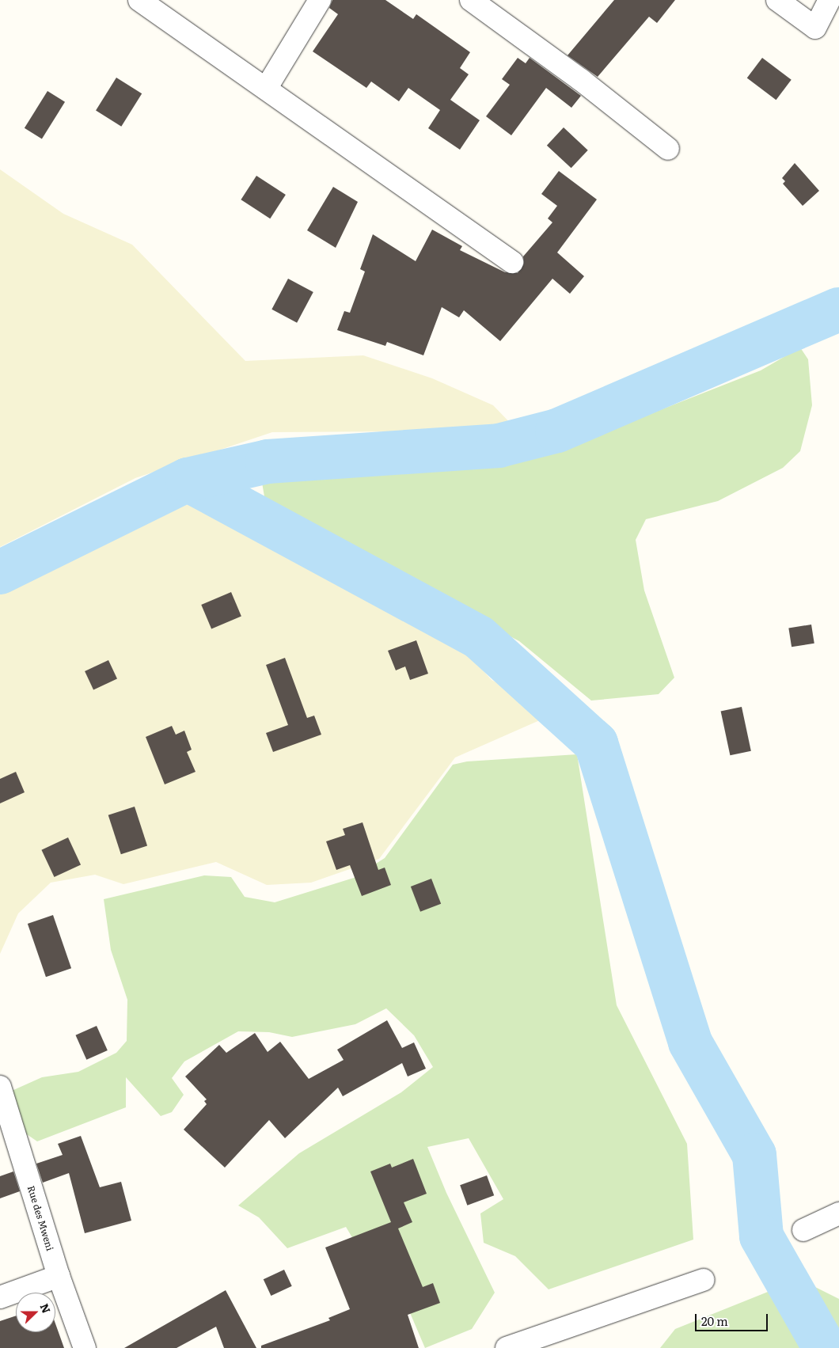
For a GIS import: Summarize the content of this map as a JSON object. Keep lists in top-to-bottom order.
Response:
{
  "streets": {
    "street": ["Rue des Mweni"]
  },
  "scale_bar": "20 m",
  "north": "right"
}
